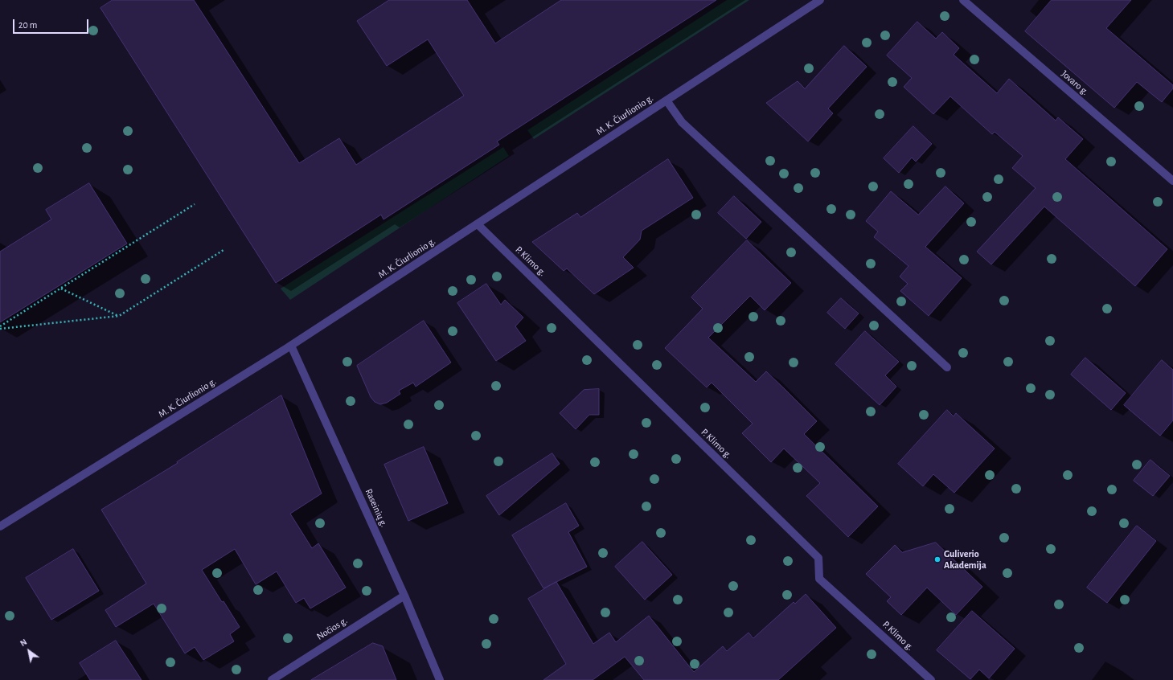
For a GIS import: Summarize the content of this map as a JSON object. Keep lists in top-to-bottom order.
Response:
{
  "streets": {
    "street": [
      "Jovaro g.",
      "M. K. Čiurlionio g.",
      "P. Klimo g.",
      "Raseinių g.",
      "Nočios g."
    ]
  },
  "crossings": [
    ["M. K. Čiurlionio g.", "P. Klimo g."],
    ["M. K. Čiurlionio g.", "Raseinių g."],
    ["Raseinių g.", "Nočios g."]
  ],
  "places": ["Guliverio Akademija"],
  "scale_bar": "20 m",
  "north": "top left"
}
